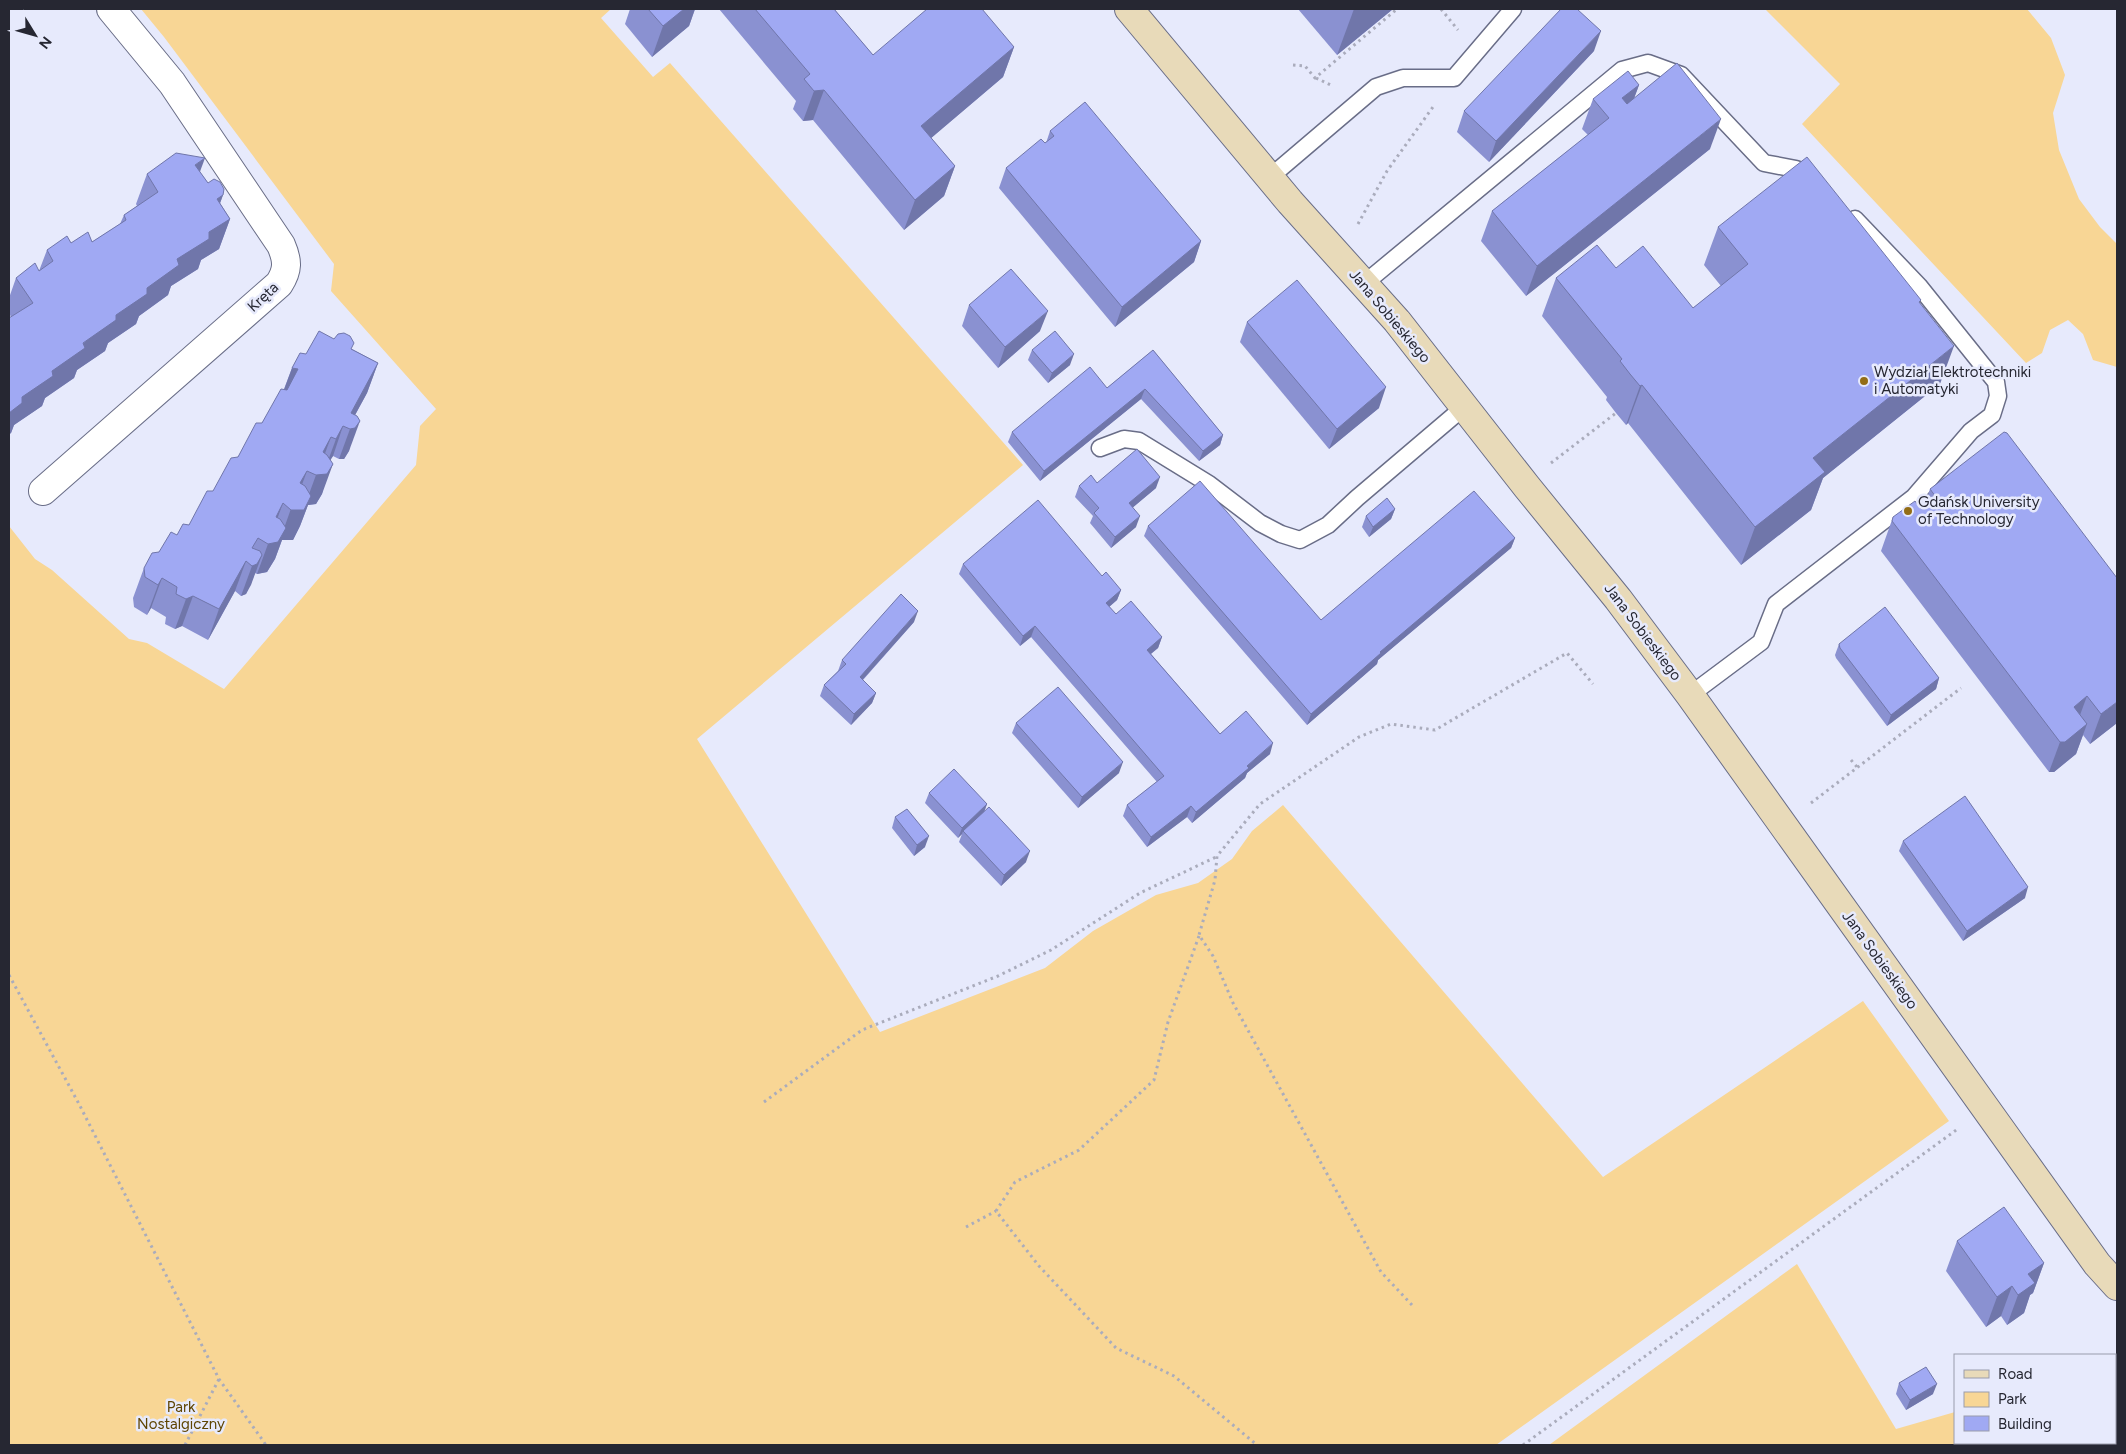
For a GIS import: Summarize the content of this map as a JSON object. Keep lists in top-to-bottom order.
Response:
{
  "streets": {
    "main road": ["Jana Sobieskiego"],
    "street": ["Kręta"]
  },
  "parks": ["Park Nostalgiczny"],
  "places": ["Wydział Elektrotechniki i Automatyki", "Gdańsk University of Technology"],
  "legend": ["Road", "Park", "Building"],
  "north": "bottom right"
}
